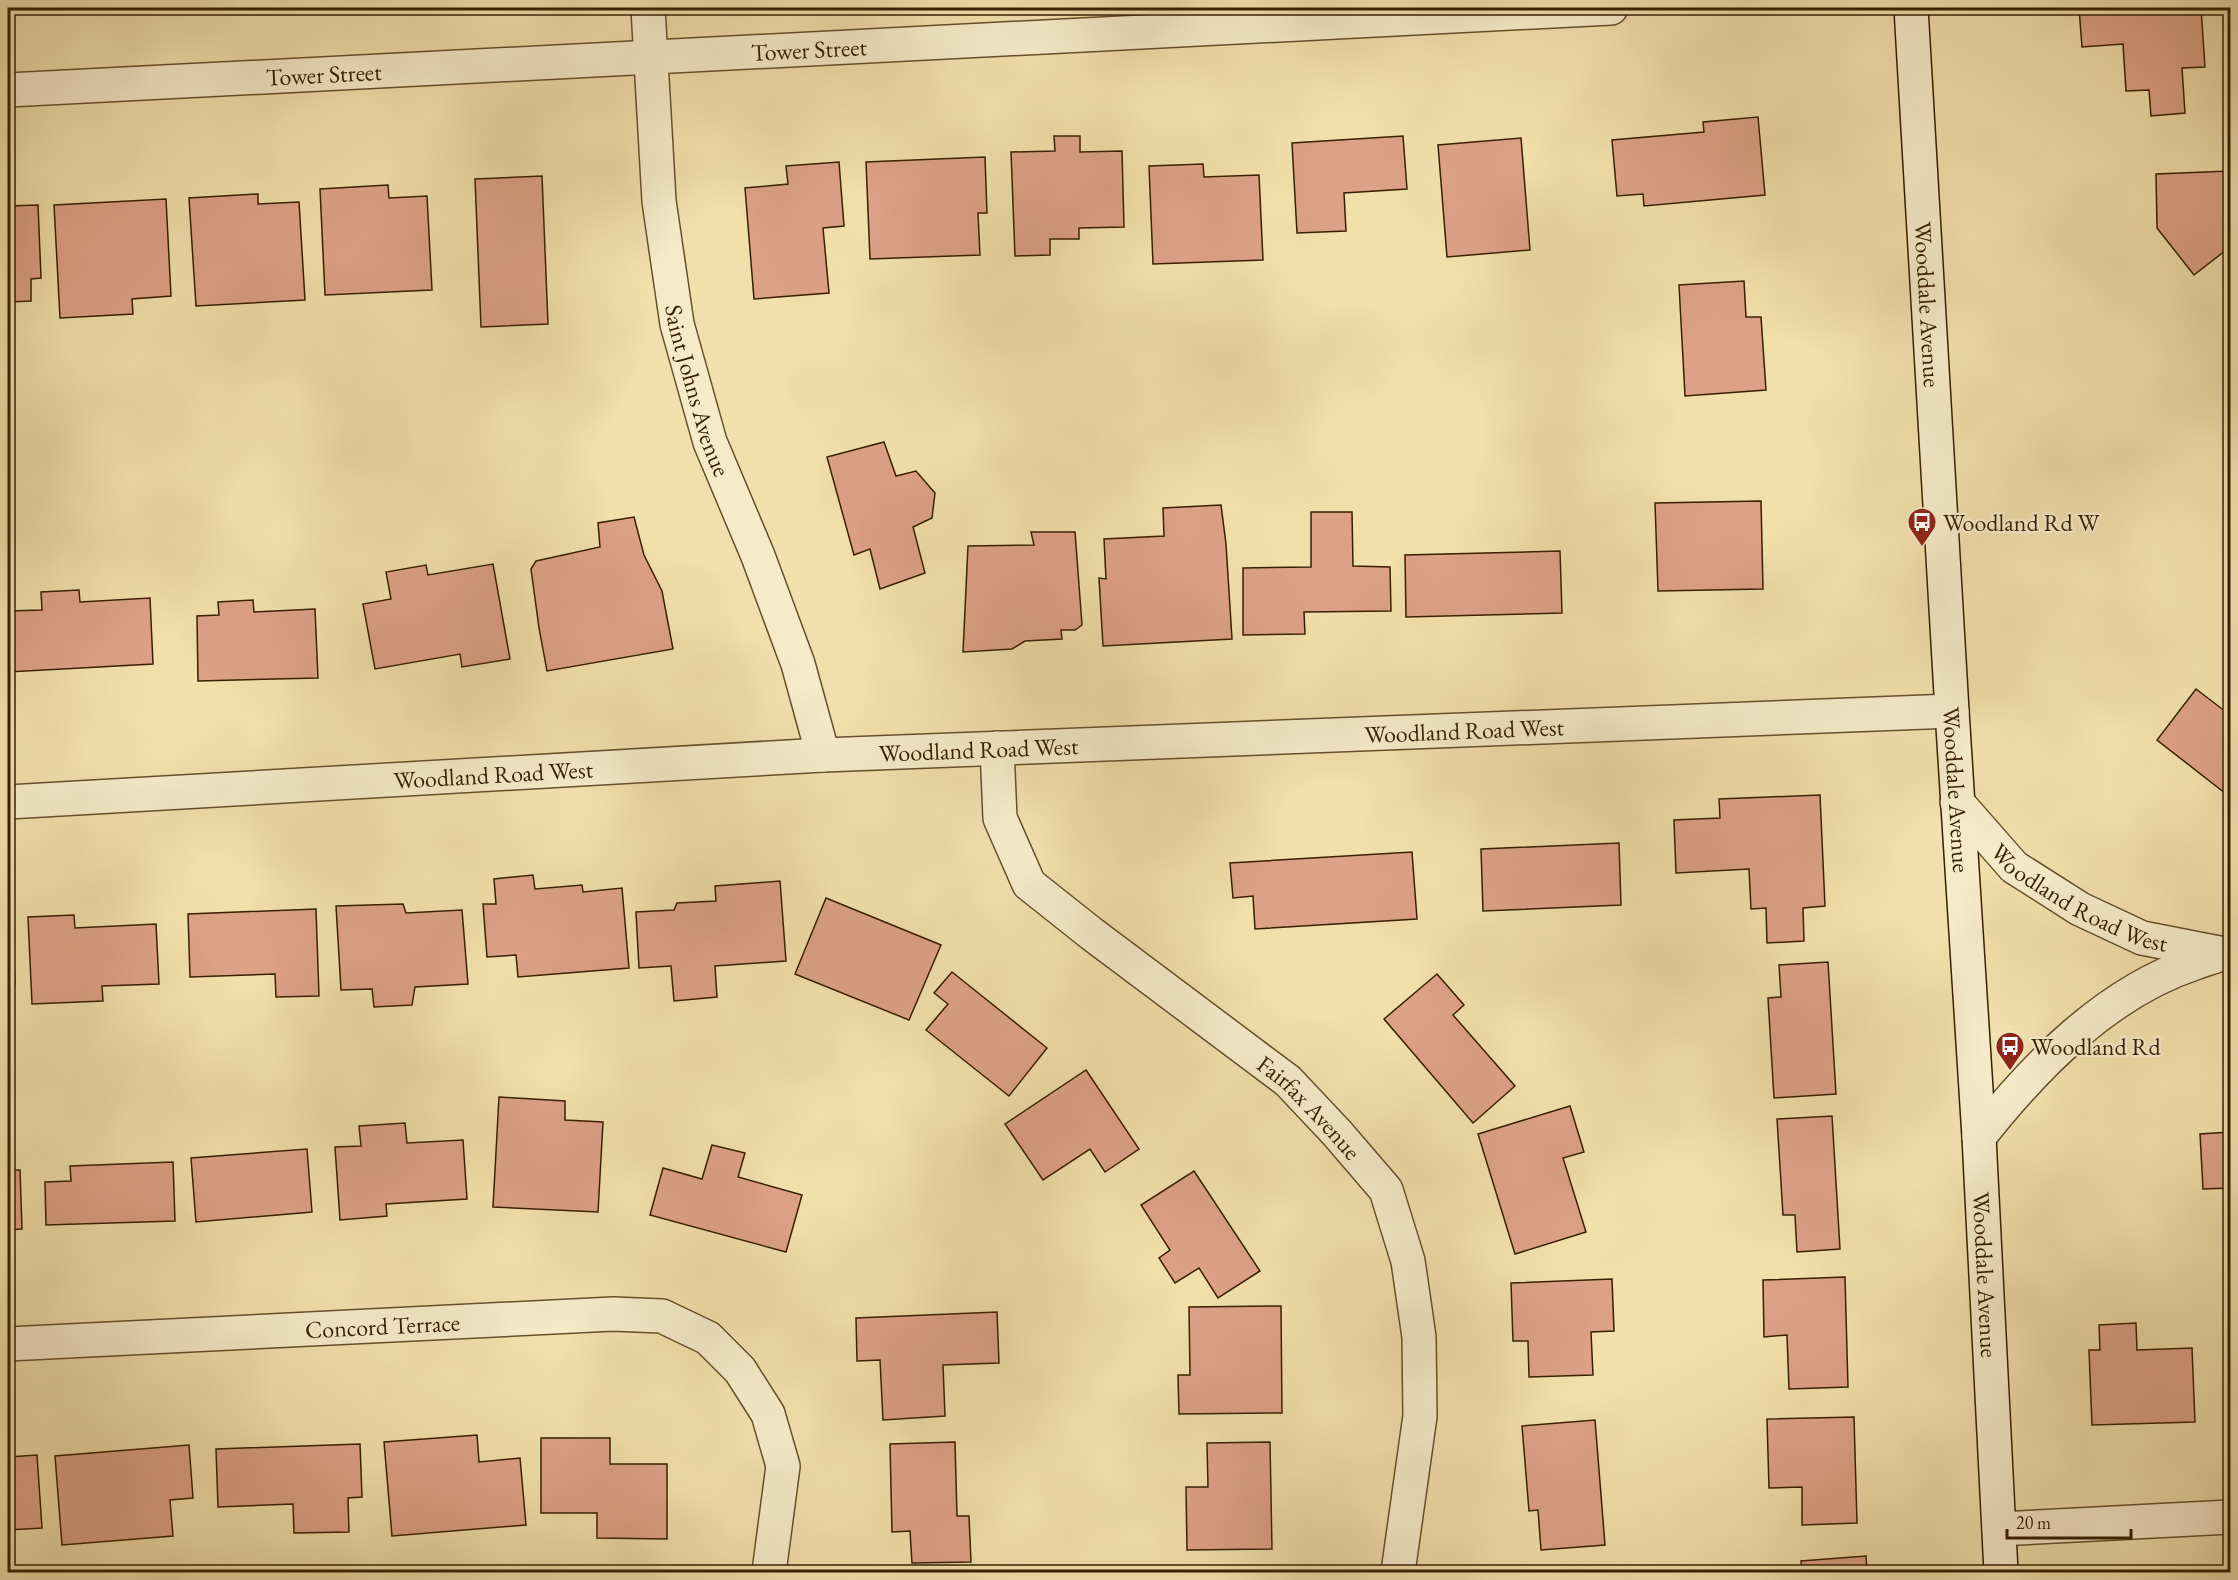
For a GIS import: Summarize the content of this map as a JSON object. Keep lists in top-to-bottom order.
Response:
{
  "streets": {
    "street": [
      "Tower Street",
      "Wooddale Avenue",
      "Saint Johns Avenue",
      "Woodland Road West",
      "Fairfax Avenue",
      "Concord Terrace"
    ]
  },
  "crossings": [
    ["Tower Street", "Saint Johns Avenue"],
    ["Wooddale Avenue", "Woodland Road West"],
    ["Saint Johns Avenue", "Woodland Road West"],
    ["Woodland Road West", "Fairfax Avenue"]
  ],
  "places": {
    "bus stop": ["Woodland Rd W", "Woodland Rd"]
  },
  "scale_bar": "20 m"
}
